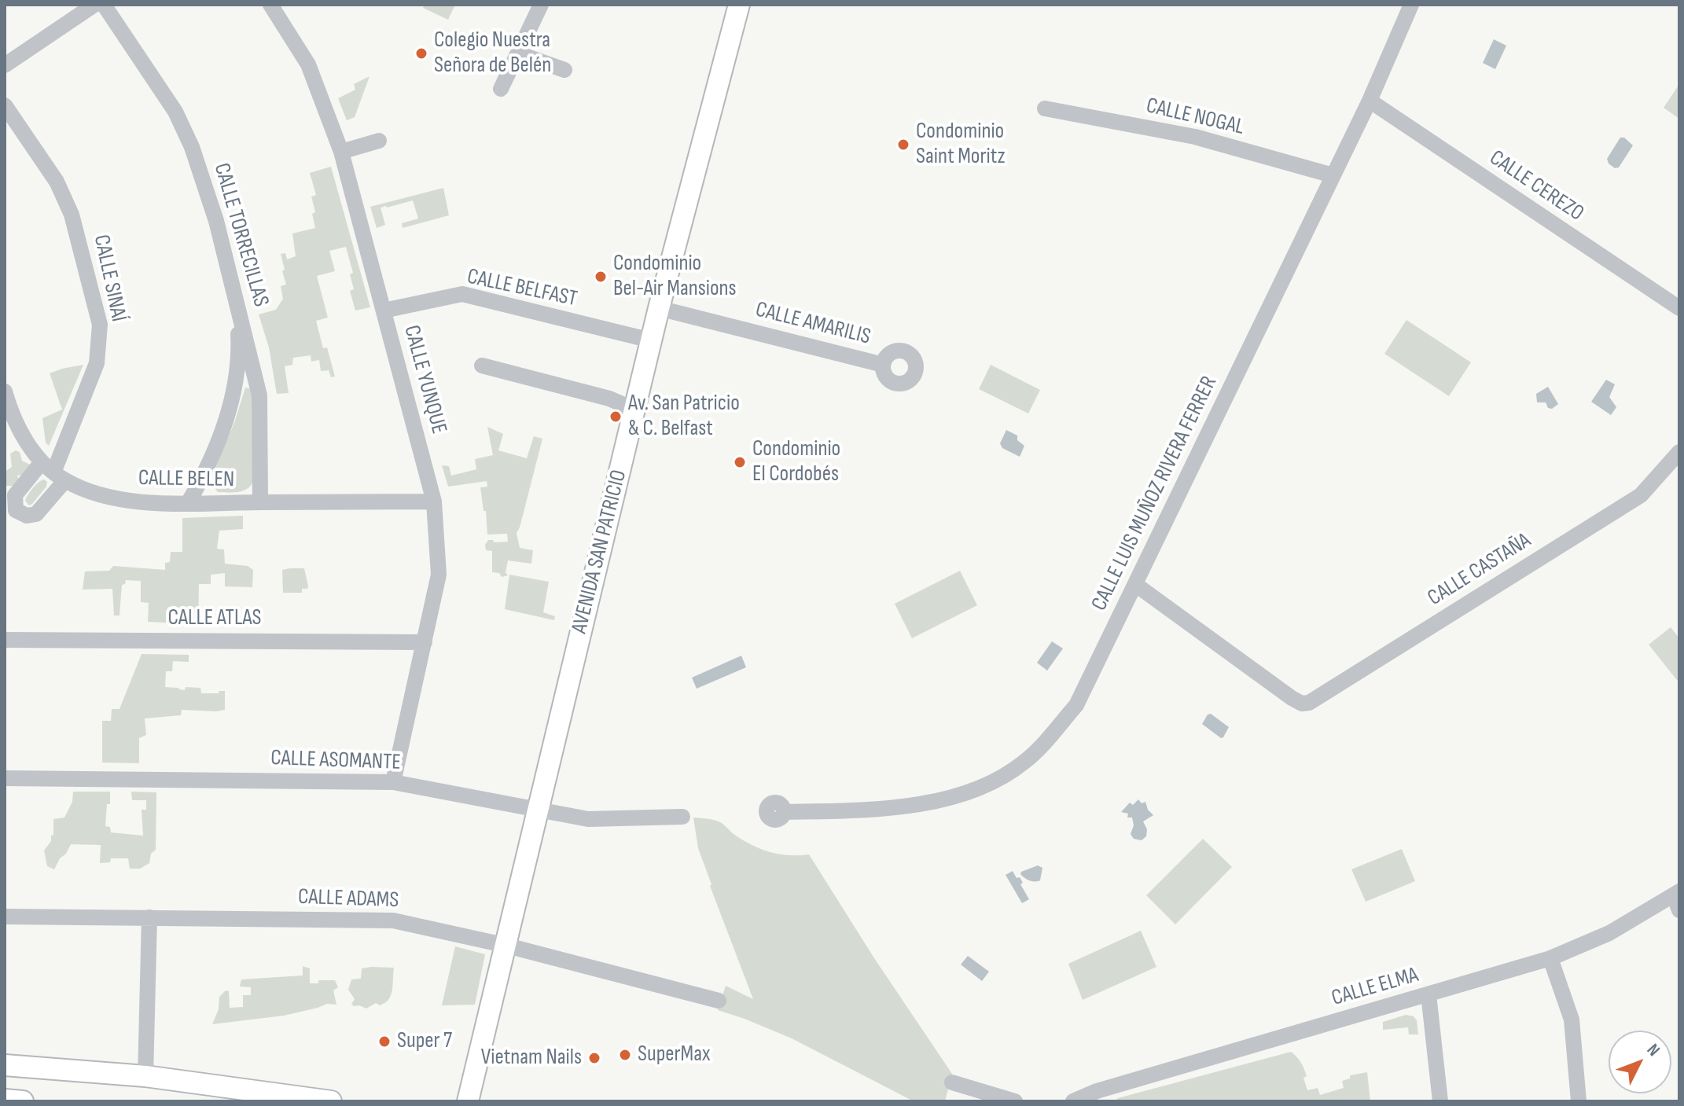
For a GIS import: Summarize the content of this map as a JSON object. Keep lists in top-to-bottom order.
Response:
{
  "streets": {
    "main road": ["AVENIDA SAN PATRICIO"],
    "street": [
      "CALLE NOGAL",
      "CALLE CEREZO",
      "CALLE TORRECILLAS",
      "CALLE SINAÍ",
      "CALLE BELFAST",
      "CALLE AMARILIS",
      "CALLE YUNQUE",
      "CALLE BELEN",
      "CALLE LUIS MUÑOZ RIVERA FERRER",
      "CALLE CASTAÑA",
      "CALLE ATLAS",
      "CALLE ASOMANTE",
      "CALLE ADAMS",
      "CALLE ELMA"
    ]
  },
  "crossings": [
    ["CALLE NOGAL", "CALLE LUIS MUÑOZ RIVERA FERRER"],
    ["CALLE CEREZO", "CALLE LUIS MUÑOZ RIVERA FERRER"],
    ["CALLE TORRECILLAS", "CALLE BELEN"],
    ["CALLE SINAÍ", "CALLE BELEN"],
    ["CALLE BELFAST", "CALLE YUNQUE"],
    ["CALLE BELFAST", "AVENIDA SAN PATRICIO"],
    ["CALLE AMARILIS", "AVENIDA SAN PATRICIO"],
    ["CALLE YUNQUE", "CALLE BELEN"],
    ["CALLE YUNQUE", "CALLE ATLAS"],
    ["CALLE YUNQUE", "CALLE ASOMANTE"],
    ["CALLE LUIS MUÑOZ RIVERA FERRER", "CALLE CASTAÑA"],
    ["AVENIDA SAN PATRICIO", "CALLE ASOMANTE"],
    ["AVENIDA SAN PATRICIO", "CALLE ADAMS"]
  ],
  "places": [
    "Colegio Nuestra Señora de Belén",
    "Condominio Saint Moritz",
    "Condominio Bel-Air Mansions",
    "Av. San Patricio & C. Belfast",
    "Condominio El Cordobés",
    "Super 7",
    "SuperMax",
    "Vietnam Nails"
  ],
  "north": "top right"
}
